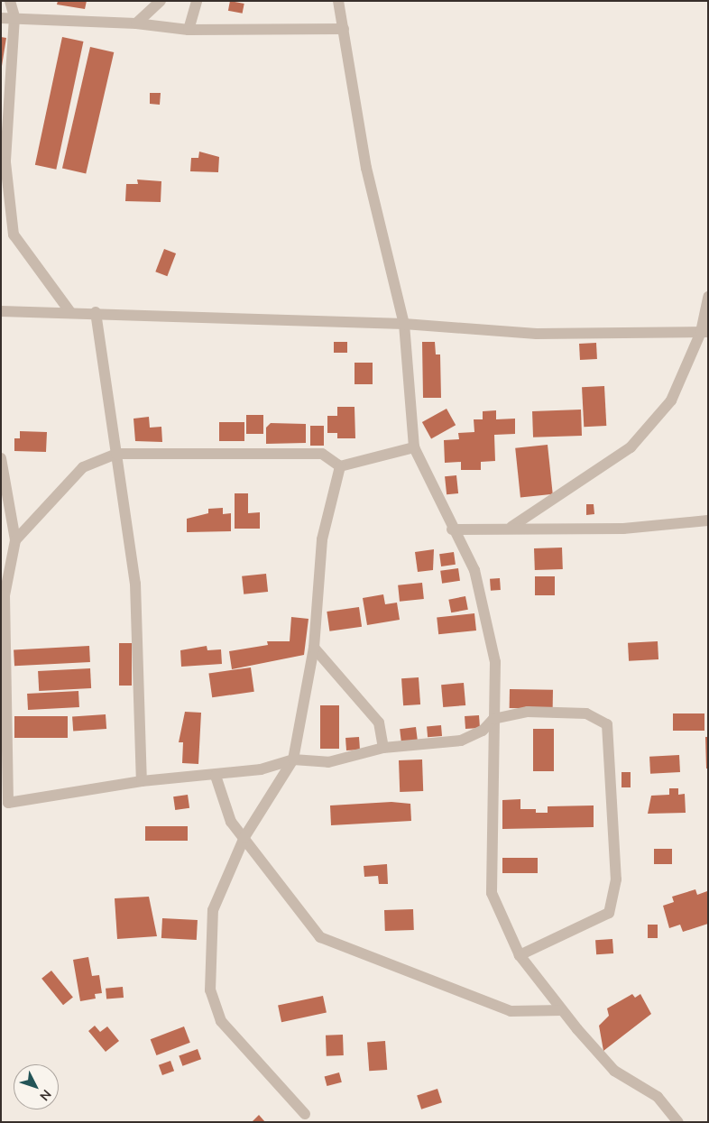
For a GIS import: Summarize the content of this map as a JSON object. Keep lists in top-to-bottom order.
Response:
{
  "north": "bottom right"
}
